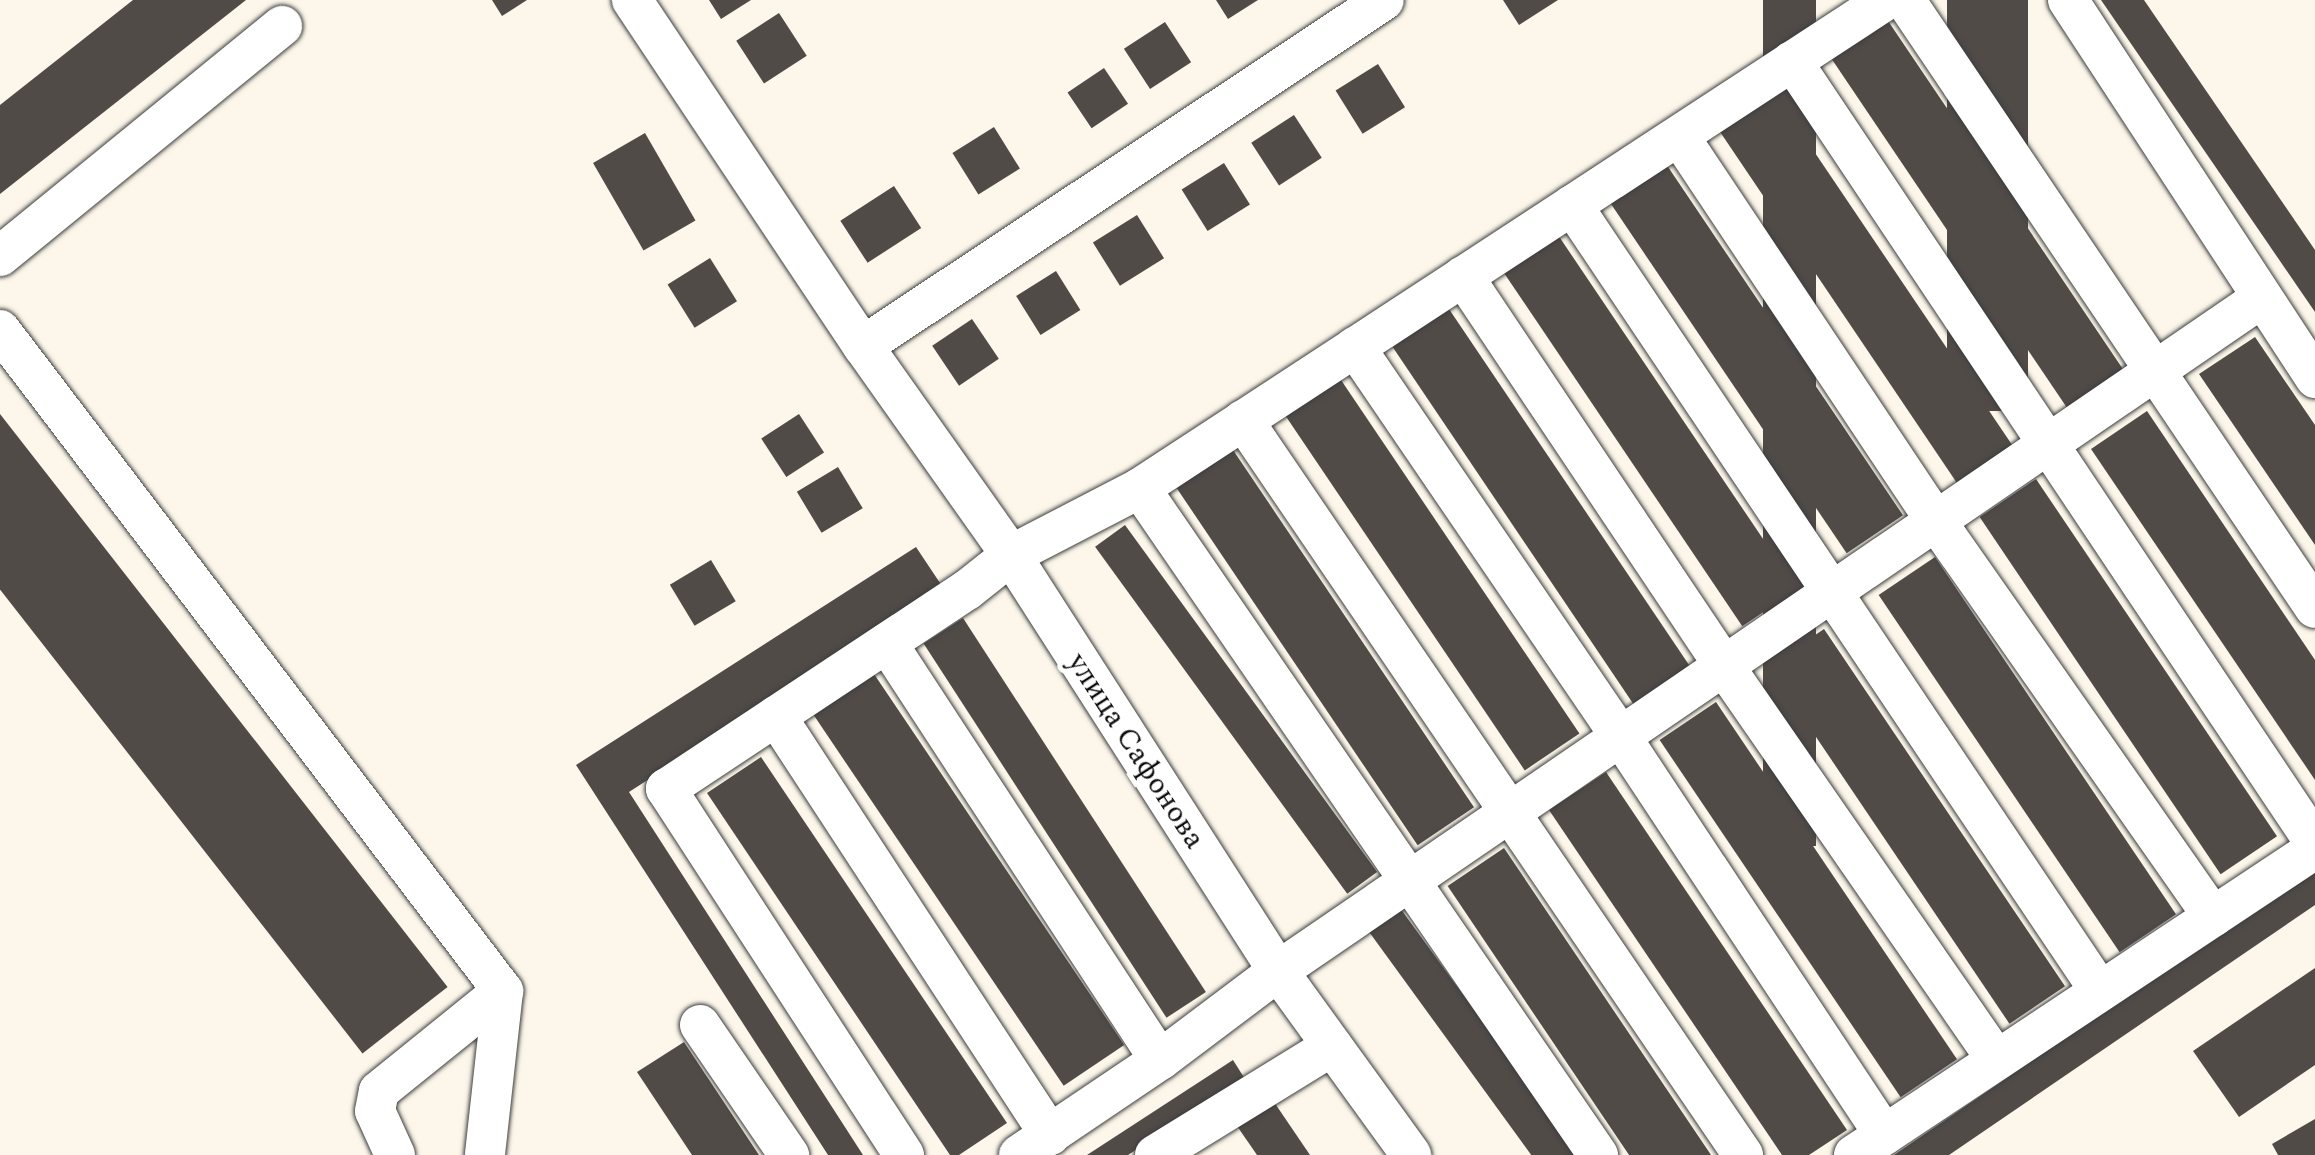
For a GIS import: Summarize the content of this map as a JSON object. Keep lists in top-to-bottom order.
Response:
{
  "streets": {
    "street": ["улица Сафонова"]
  }
}
